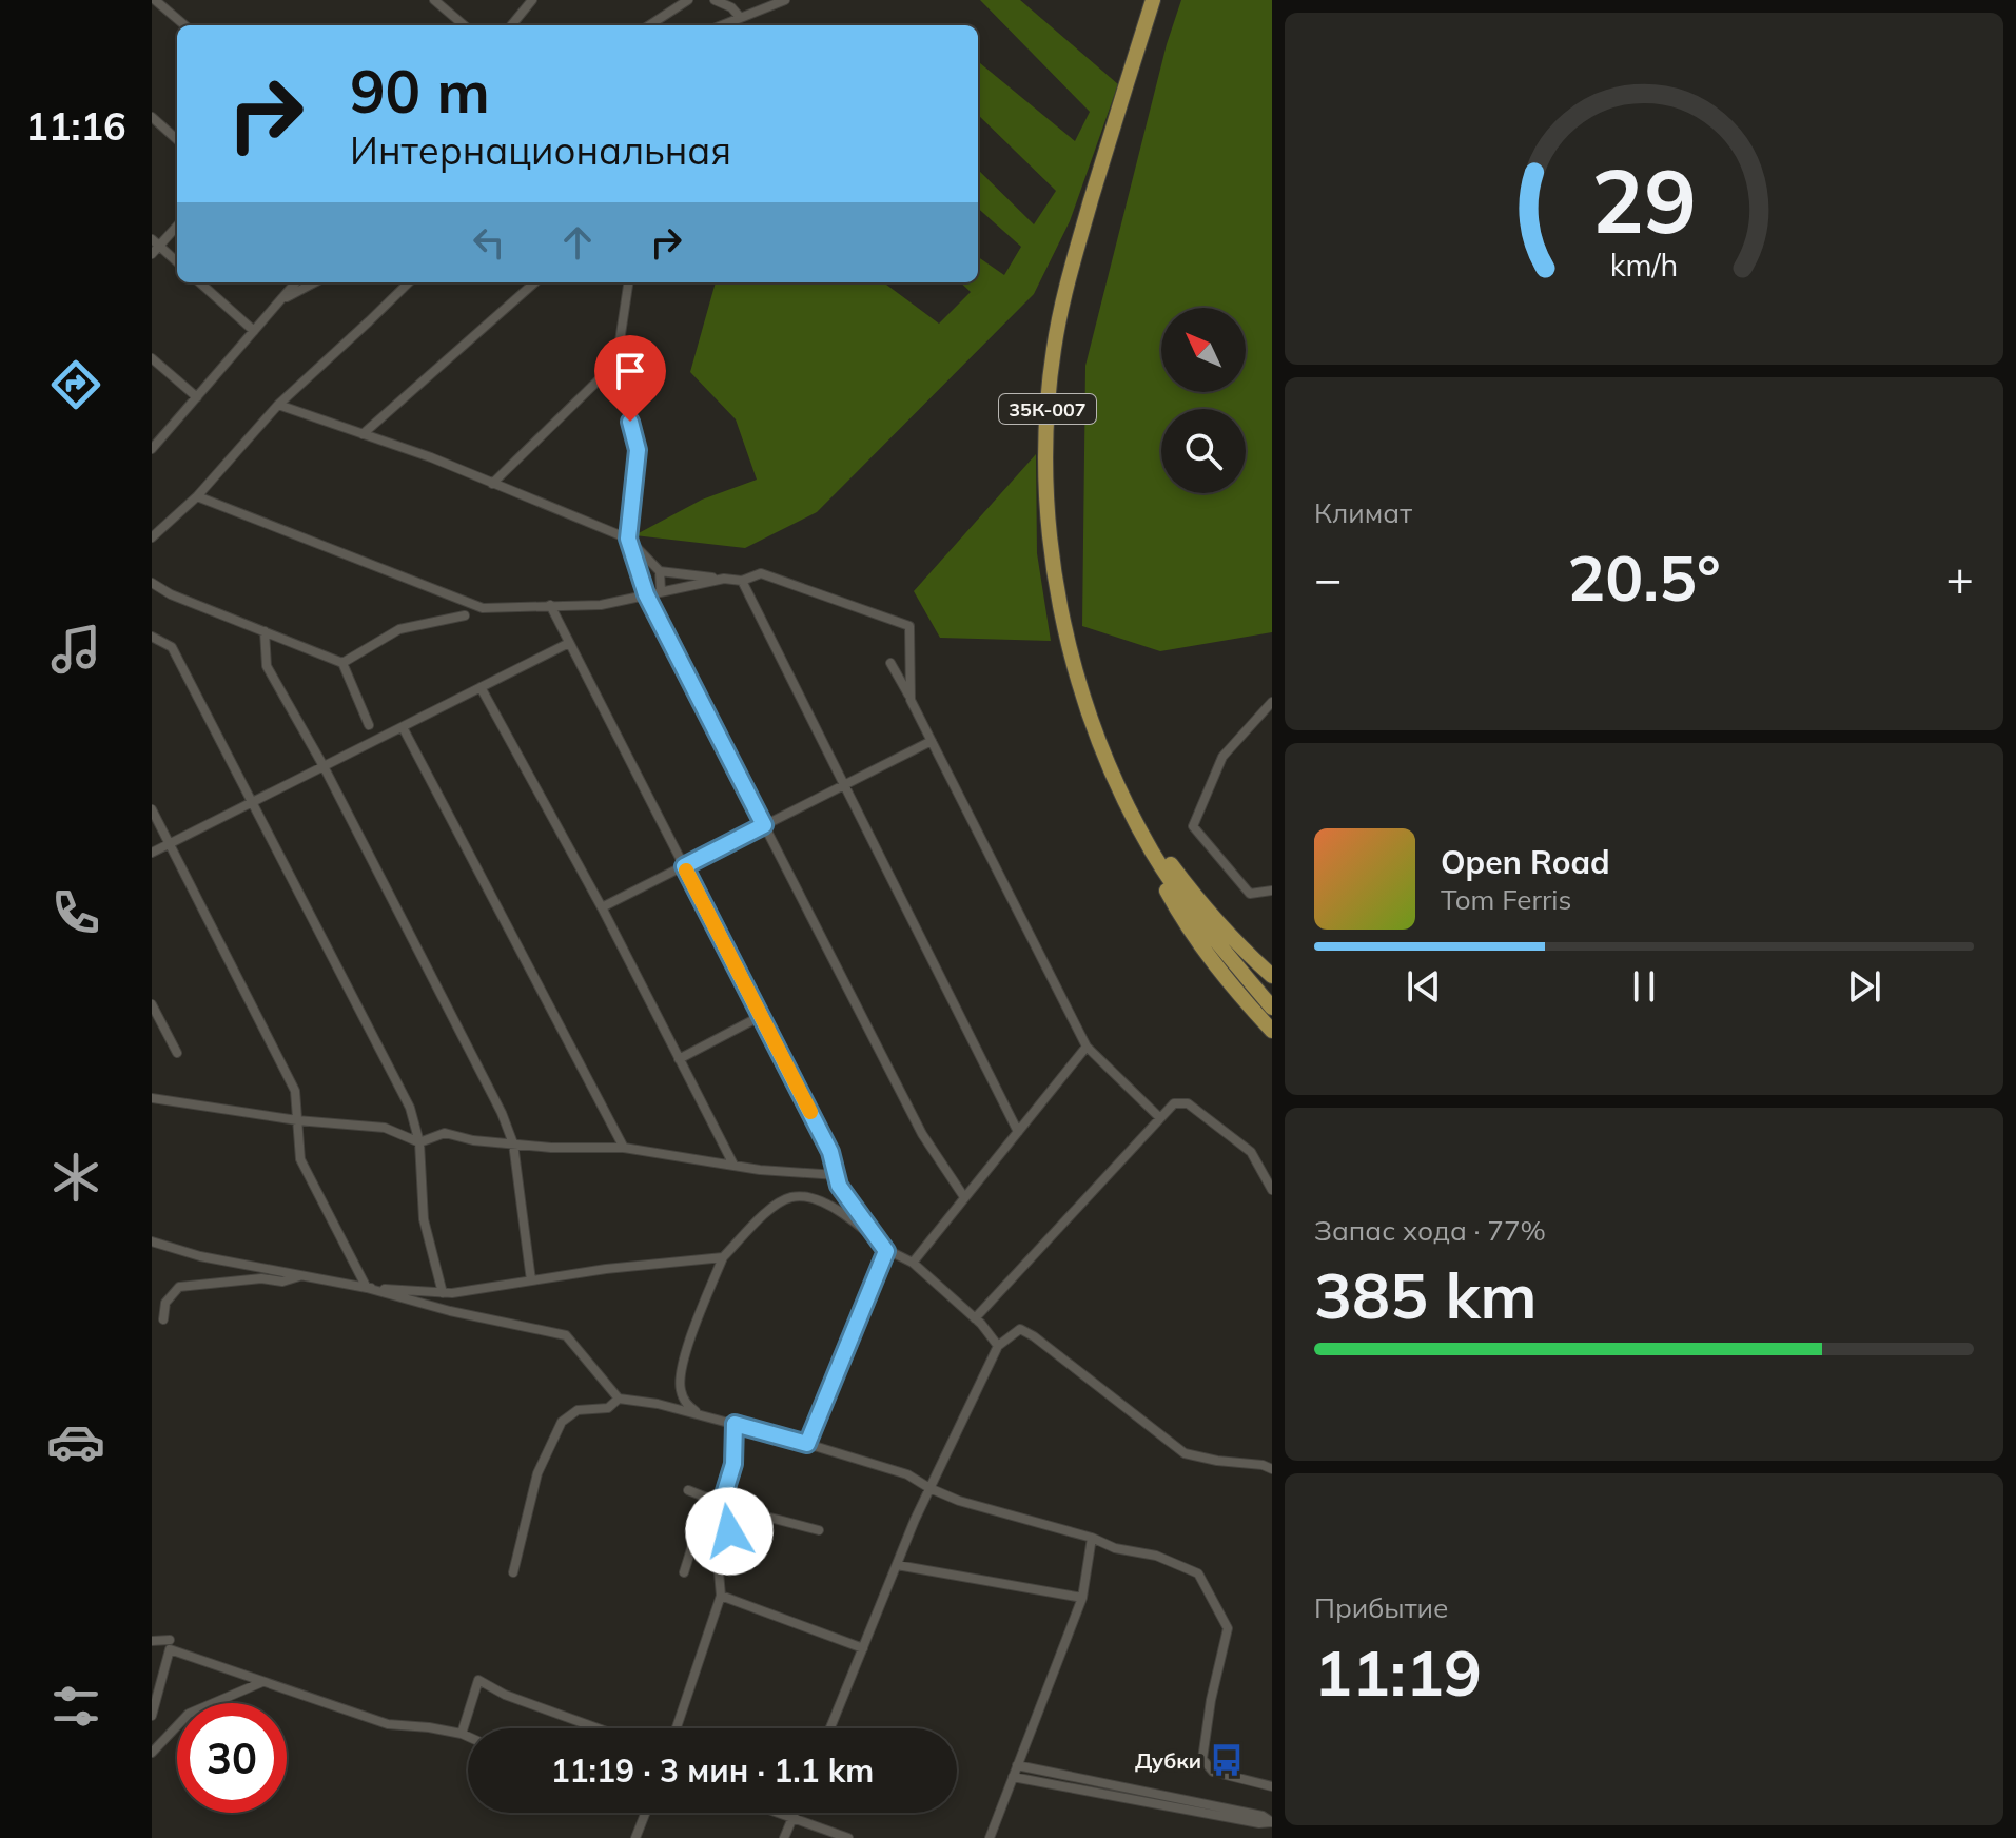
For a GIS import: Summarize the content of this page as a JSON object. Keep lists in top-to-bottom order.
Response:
{
  "streets": {
    "main road": ["35К-007"]
  },
  "places": {
    "bus stop": ["Дубки"]
  },
  "north": "top left",
  "page": {
    "tabs": "11:16",
    "turn": ["90 m", "Интернациональная"],
    "tile": [
      "Климат",
      ["Запас хода · 77%", "385 km"],
      ["Прибытие", "11:19"]
    ],
    "heat": ["−", "20.5°", "+"],
    "song": ["Open Road", "Tom Ferris"],
    "limit": "30",
    "trip": "11:19 · 3 мин · 1.1 km",
    "gauge": ["29", "km/h"]
  }
}
